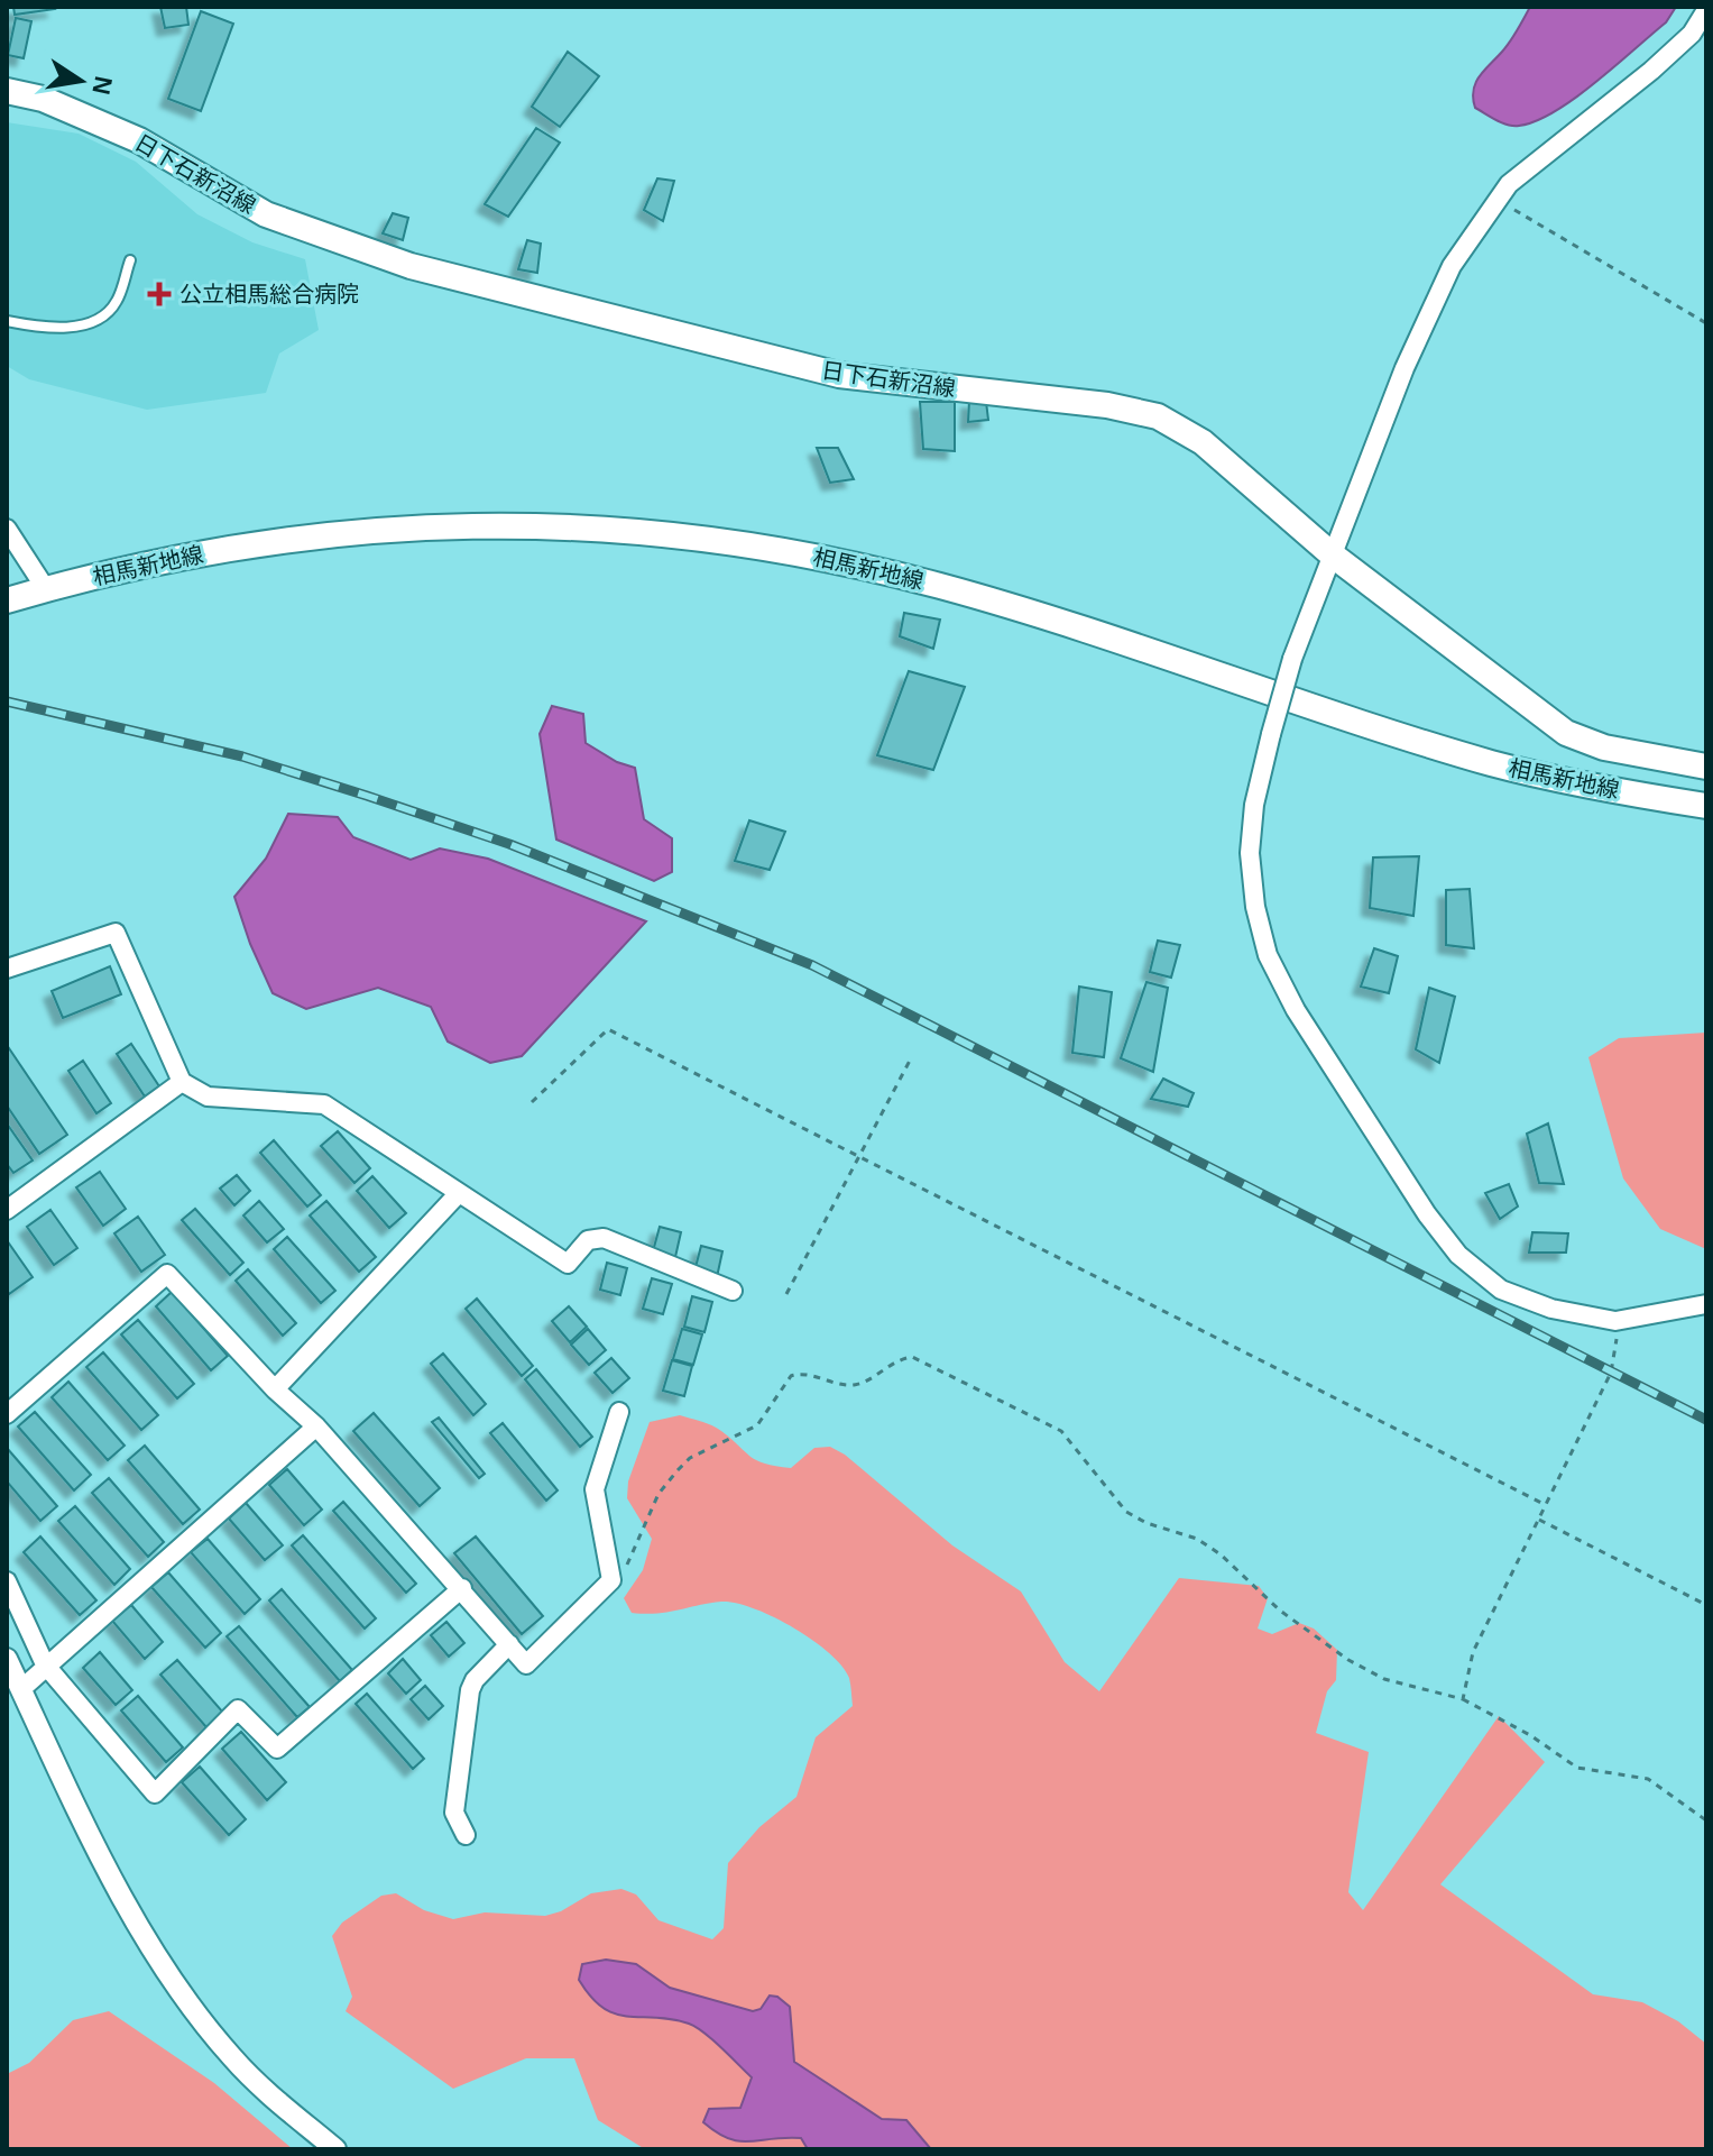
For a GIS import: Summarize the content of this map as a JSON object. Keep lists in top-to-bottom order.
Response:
{
  "streets": {
    "main road": ["日下石新沼線", "相馬新地線"]
  },
  "places": {
    "health": ["公立相馬総合病院"]
  },
  "north": "right"
}
